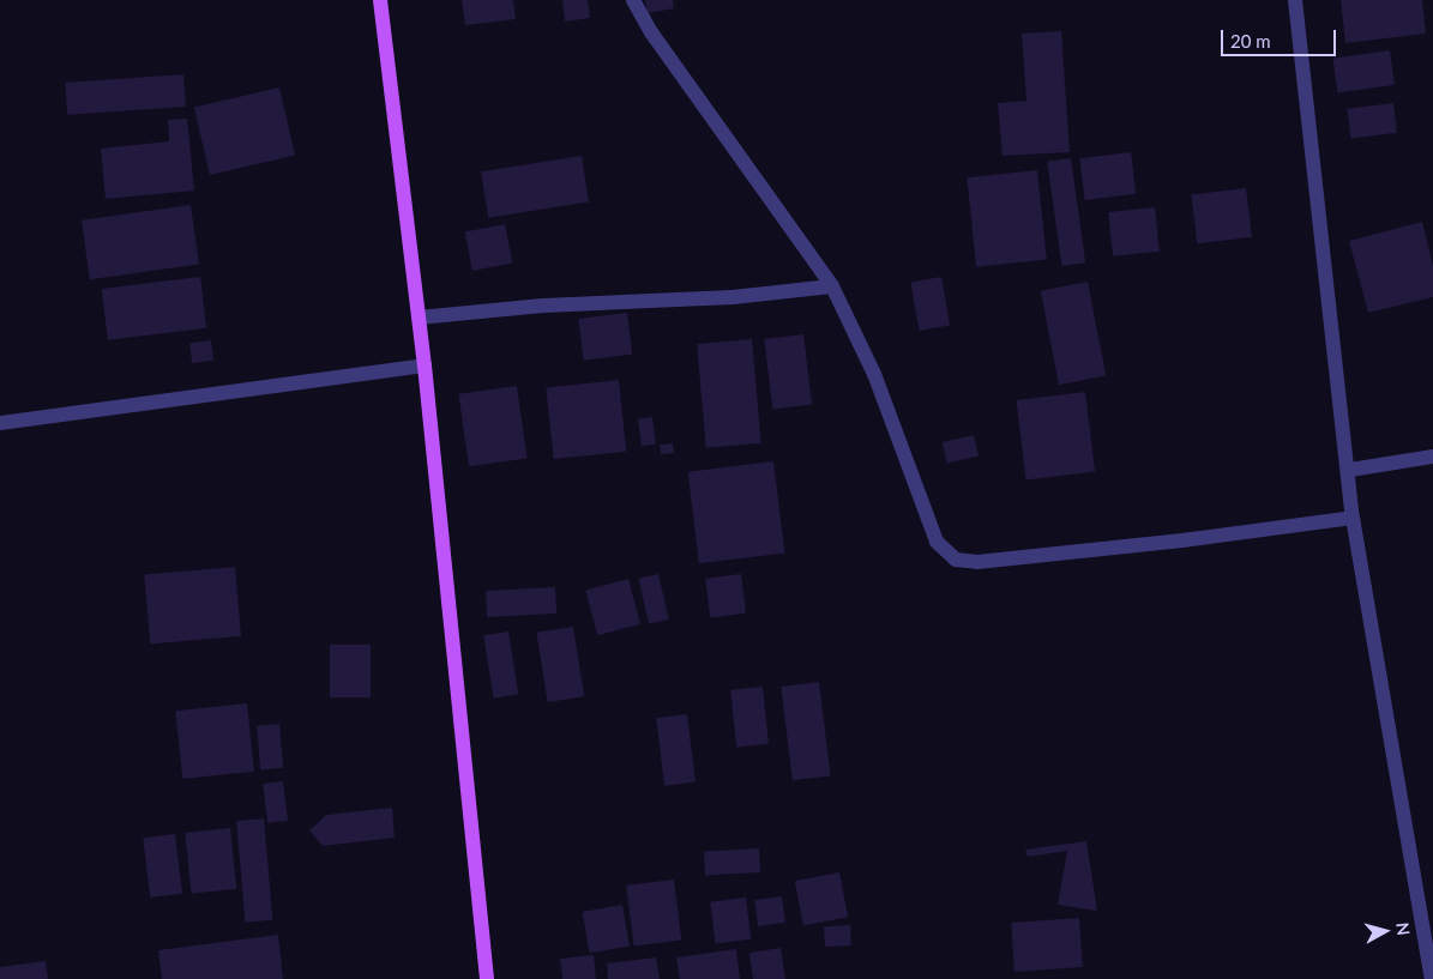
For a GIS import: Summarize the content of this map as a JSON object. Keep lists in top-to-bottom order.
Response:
{
  "scale_bar": "20 m",
  "north": "right"
}
